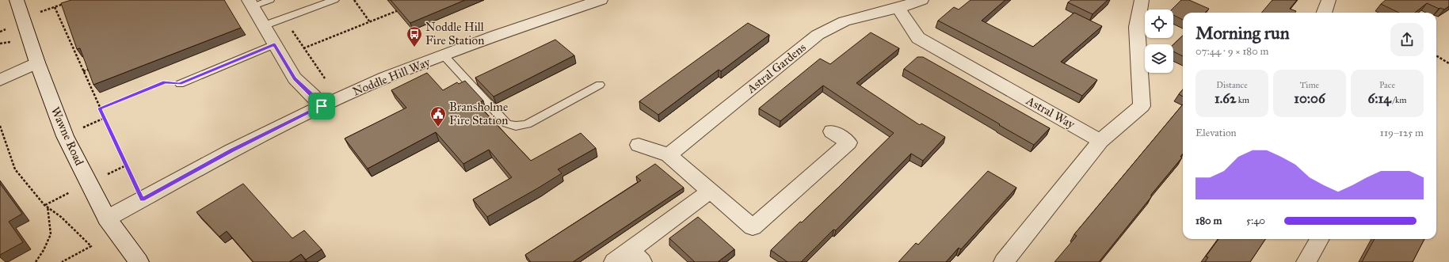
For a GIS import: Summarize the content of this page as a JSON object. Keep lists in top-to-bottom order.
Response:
{
  "streets": {
    "street": [
      "Astral Gardens",
      "Noddle Hill Way",
      "Astral Way",
      "Wawne Road"
    ]
  },
  "crossings": [
    ["Astral Gardens", "Astral Way"],
    ["Noddle Hill Way", "Wawne Road"]
  ],
  "places": {
    "bus stop": ["Noddle Hill Fire Station"],
    "public building": ["Bransholme Fire Station"]
  },
  "page": {
    "heading": ["Morning run", "07:44 · 9 × 180 m"],
    "stats": [
      ["Distance", "1.62 km"],
      ["Time", "10:06"],
      ["Pace", "6:14 /km"]
    ],
    "chart": ["Elevation", "119–125 m"],
    "list": [
      {
        "name": "180 m",
        "note": "5:40"
      }
    ]
  }
}
